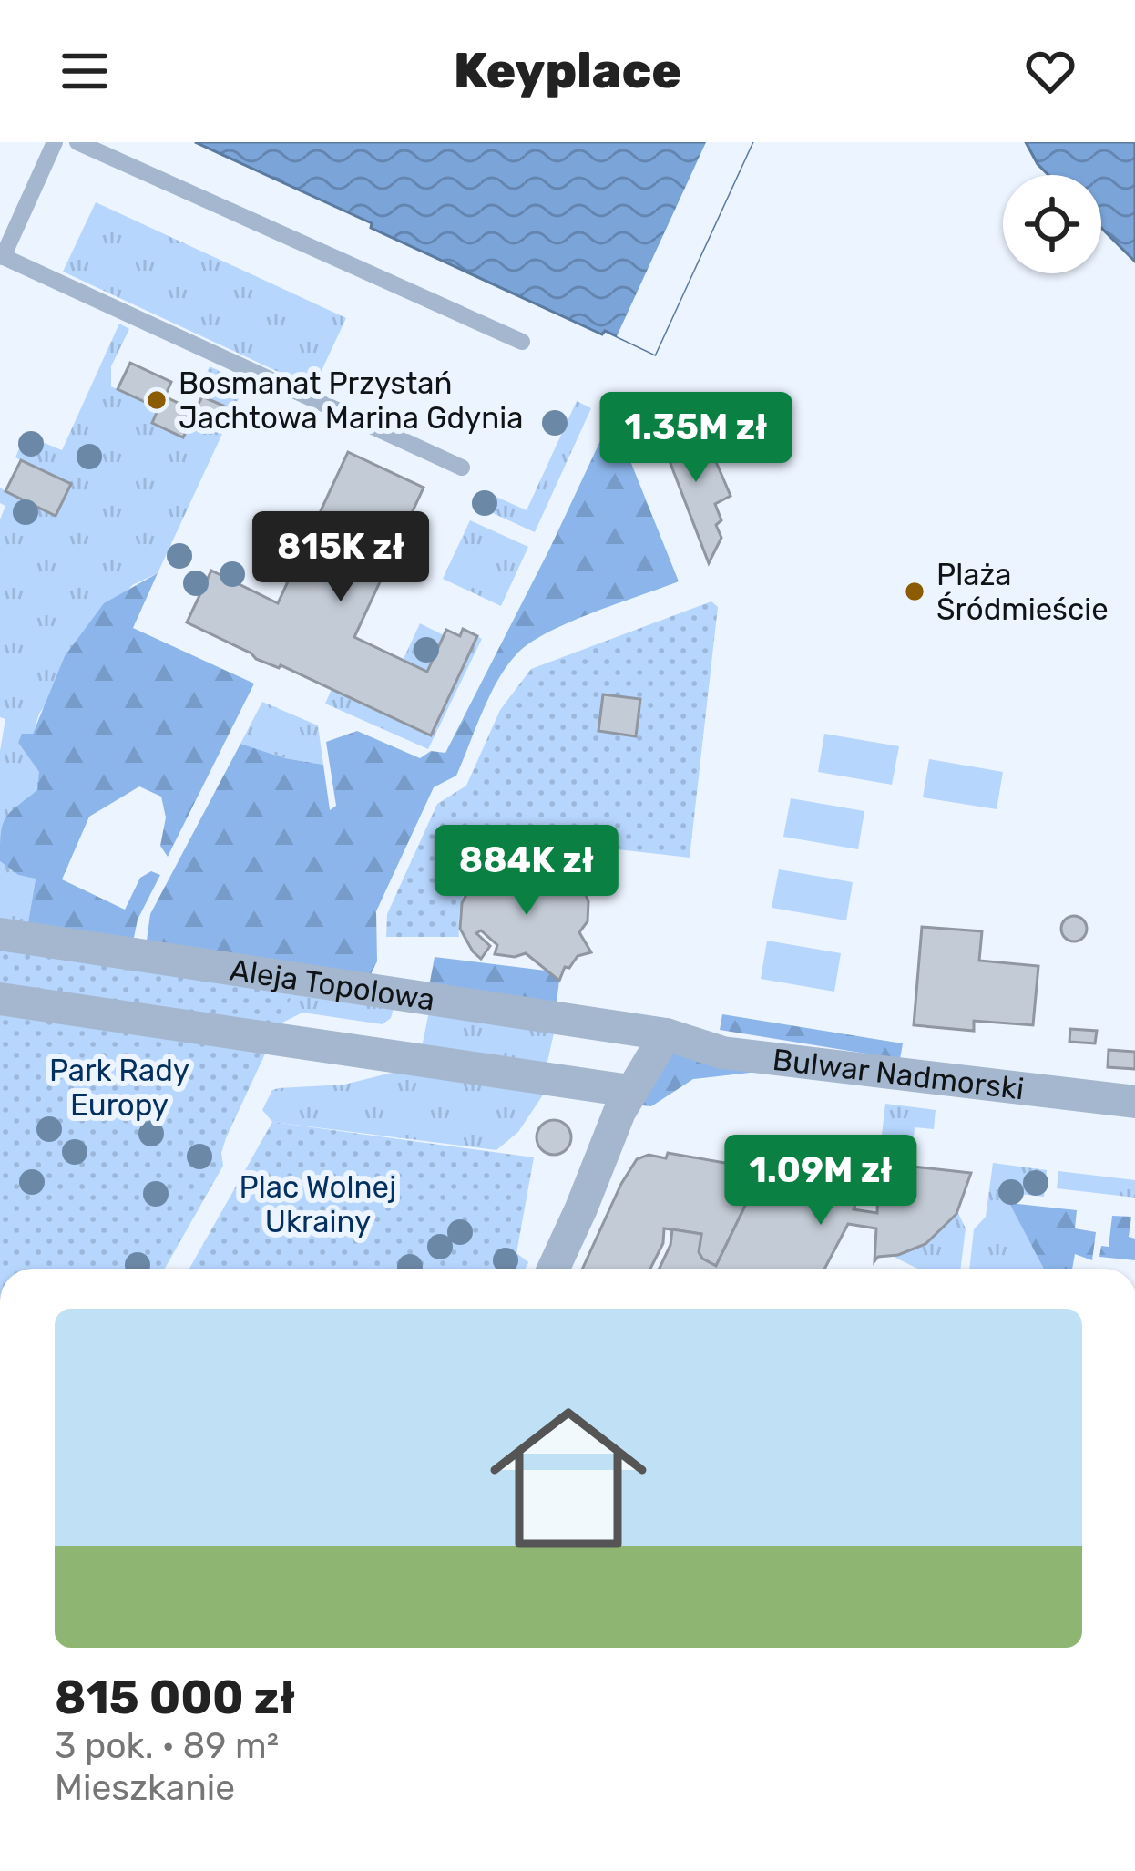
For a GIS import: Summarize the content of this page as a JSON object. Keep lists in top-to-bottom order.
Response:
{
  "streets": {
    "street": ["Aleja Topolowa", "Bulwar Nadmorski"]
  },
  "crossings": [
    ["Aleja Topolowa", "Bulwar Nadmorski"]
  ],
  "parks": ["Park Rady Europy", "Plac Wolnej Ukrainy"],
  "places": ["Bosmanat Przystań Jachtowa Marina Gdynia", "Plaża Śródmieście"],
  "page": {
    "header": "Keyplace",
    "price": [
      "1.35M zł",
      "815K zł",
      "884K zł",
      "1.09M zł"
    ],
    "list": [
      {
        "name": "815 000 zł",
        "note": "3 pok. · 89 m² · Mieszkanie"
      }
    ]
  }
}
